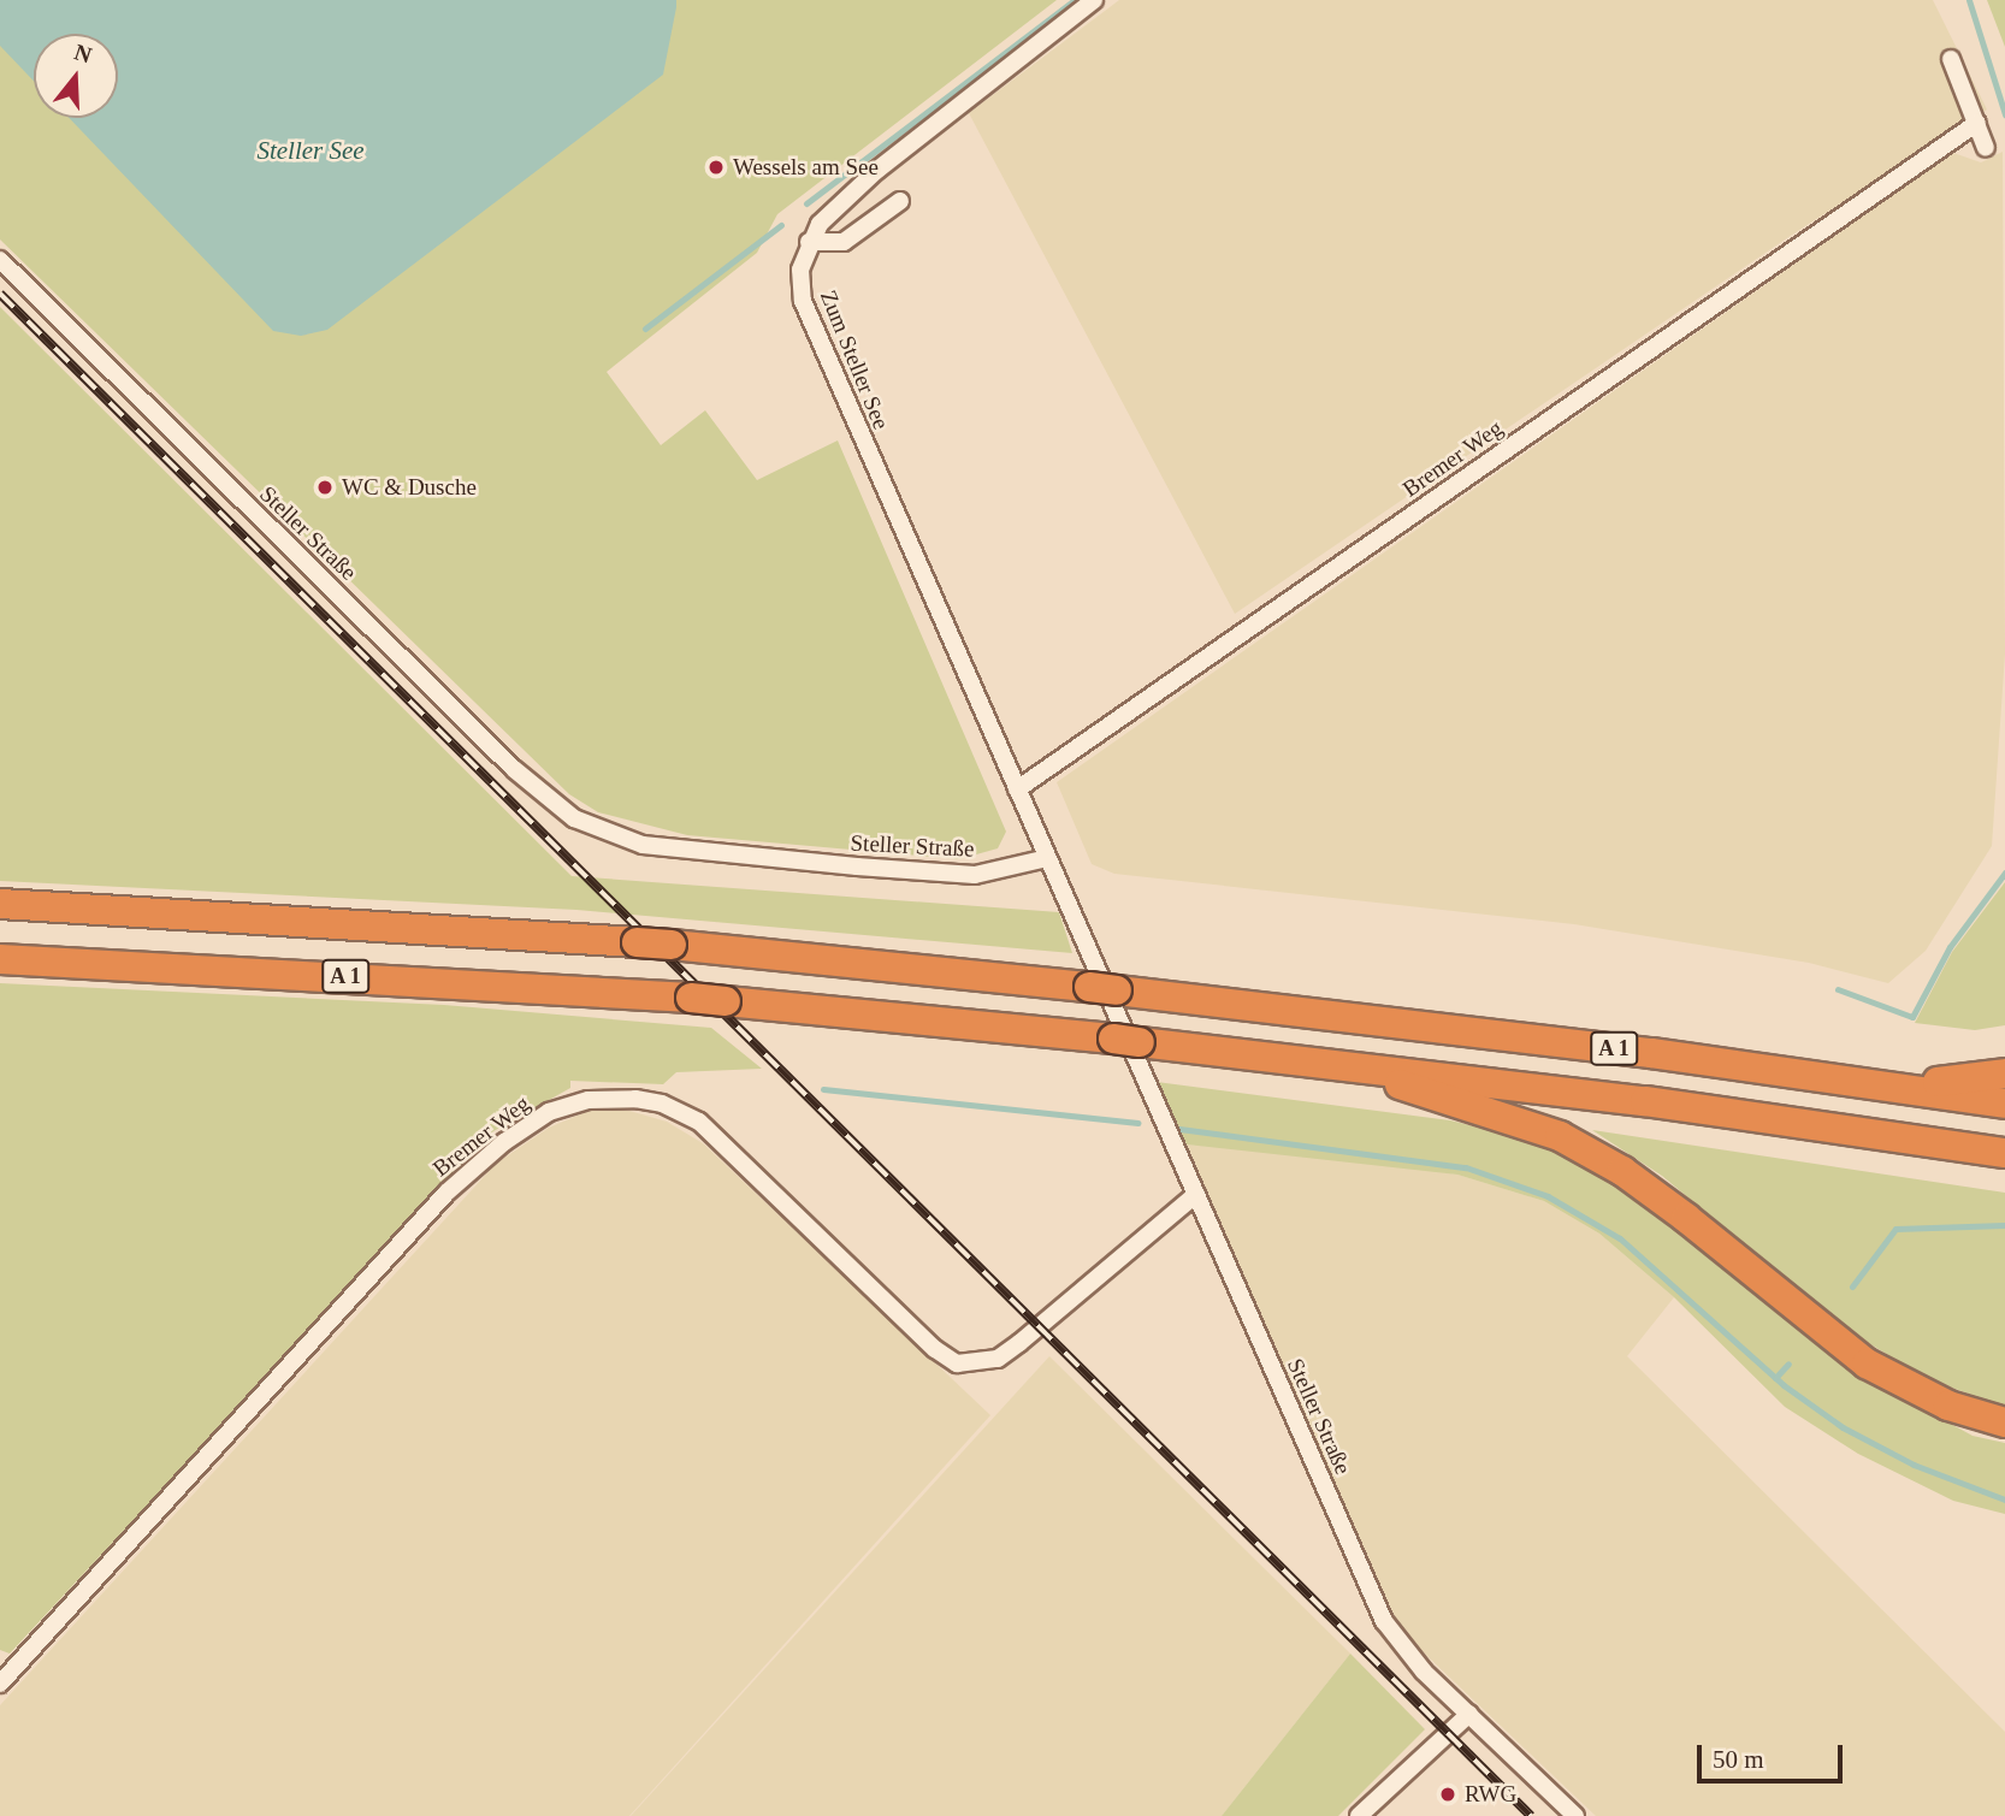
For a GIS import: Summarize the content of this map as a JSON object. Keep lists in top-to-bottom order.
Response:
{
  "streets": {
    "highway": ["A 1"],
    "street": ["Zum Steller See", "Bremer Weg", "Steller Straße"]
  },
  "crossings": [
    ["Zum Steller See", "Bremer Weg"],
    ["Bremer Weg", "Steller Straße"]
  ],
  "water": ["Steller See"],
  "places": ["Wessels am See", "WC & Dusche", "RWG"],
  "scale_bar": "50 m",
  "north": "top"
}
